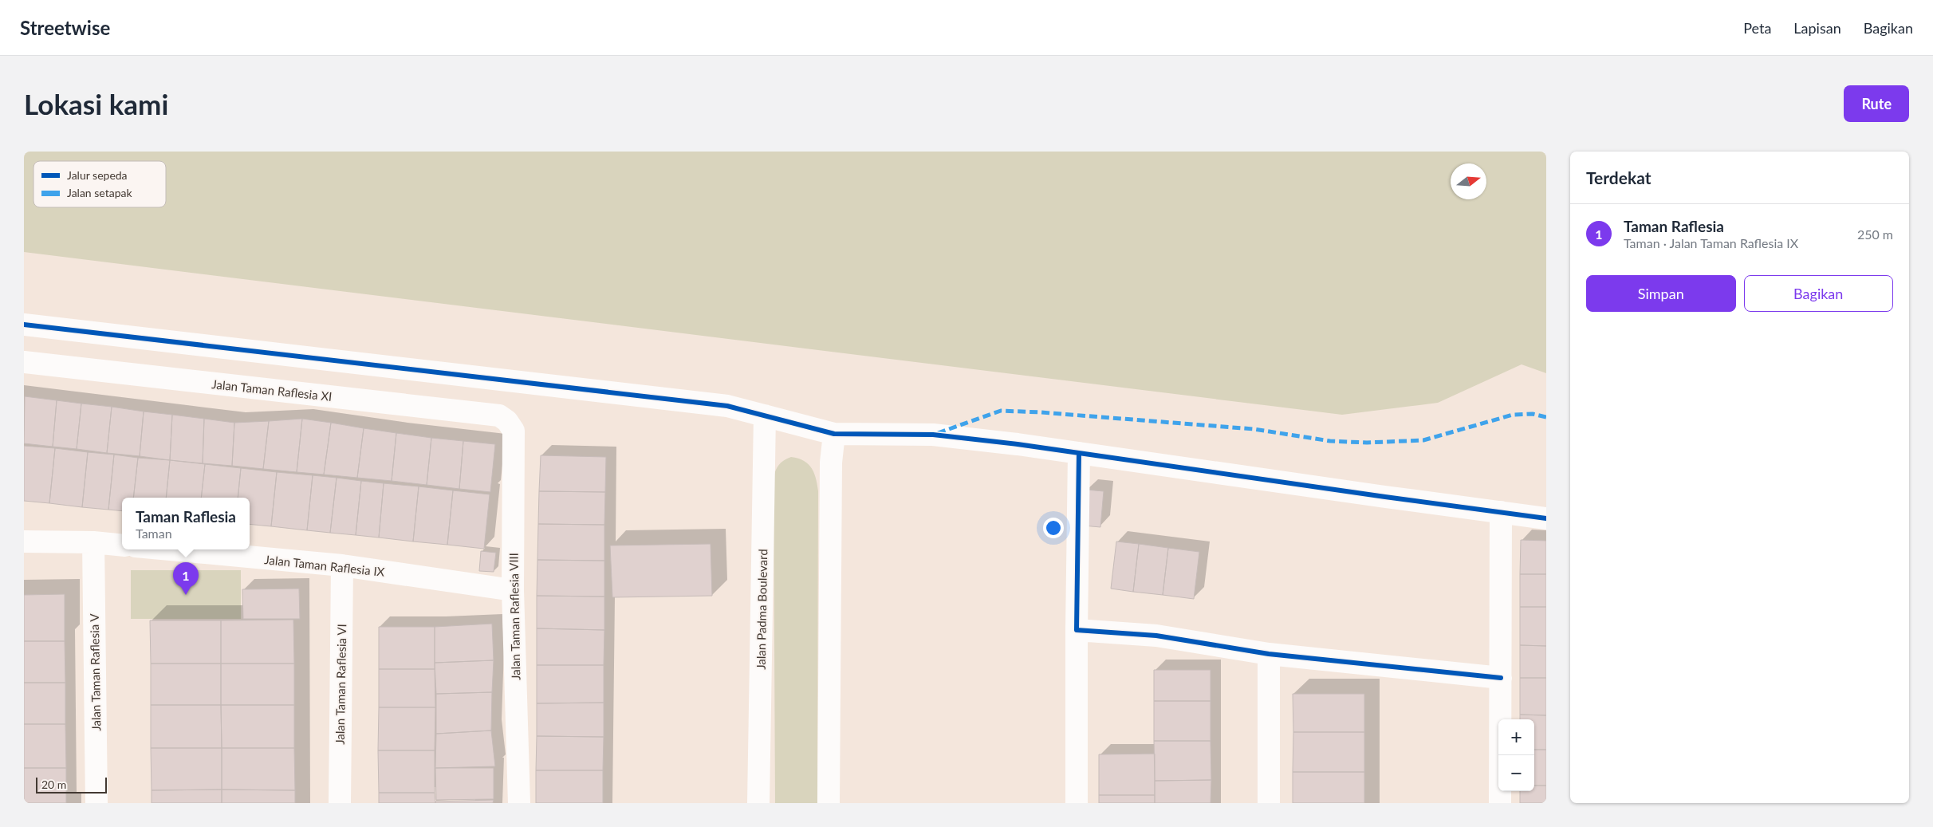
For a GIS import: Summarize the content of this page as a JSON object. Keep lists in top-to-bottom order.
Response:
{
  "streets": {
    "street": [
      "Jalan Taman Raflesia XI",
      "Jalan Taman Raflesia IX",
      "Jalan Padma Boulevard",
      "Jalan Taman Raflesia VIII",
      "Jalan Taman Raflesia V",
      "Jalan Taman Raflesia VI"
    ]
  },
  "crossings": [
    ["Jalan Taman Raflesia XI", "Jalan Taman Raflesia VIII"],
    ["Jalan Taman Raflesia IX", "Jalan Taman Raflesia VIII"],
    ["Jalan Taman Raflesia IX", "Jalan Taman Raflesia VI"]
  ],
  "legend": ["Jalur sepeda", "Jalan setapak"],
  "scale_bar": "20 m",
  "north": "right",
  "page": {
    "header": "Streetwise",
    "nav": ["Peta", "Lapisan", "Bagikan"],
    "buttons": [
      "Rute",
      ["Simpan", "Bagikan"]
    ],
    "title": "Lokasi kami",
    "heading": "Terdekat",
    "list": [
      {
        "mark": "1",
        "name": "Taman Raflesia",
        "note": "Taman · Jalan Taman Raflesia IX",
        "value": "250 m"
      }
    ],
    "popup": ["Taman Raflesia", "Taman"],
    "pins": "1",
    "map_buttons": ["+", "−"],
    "scale": "20 m"
  }
}
